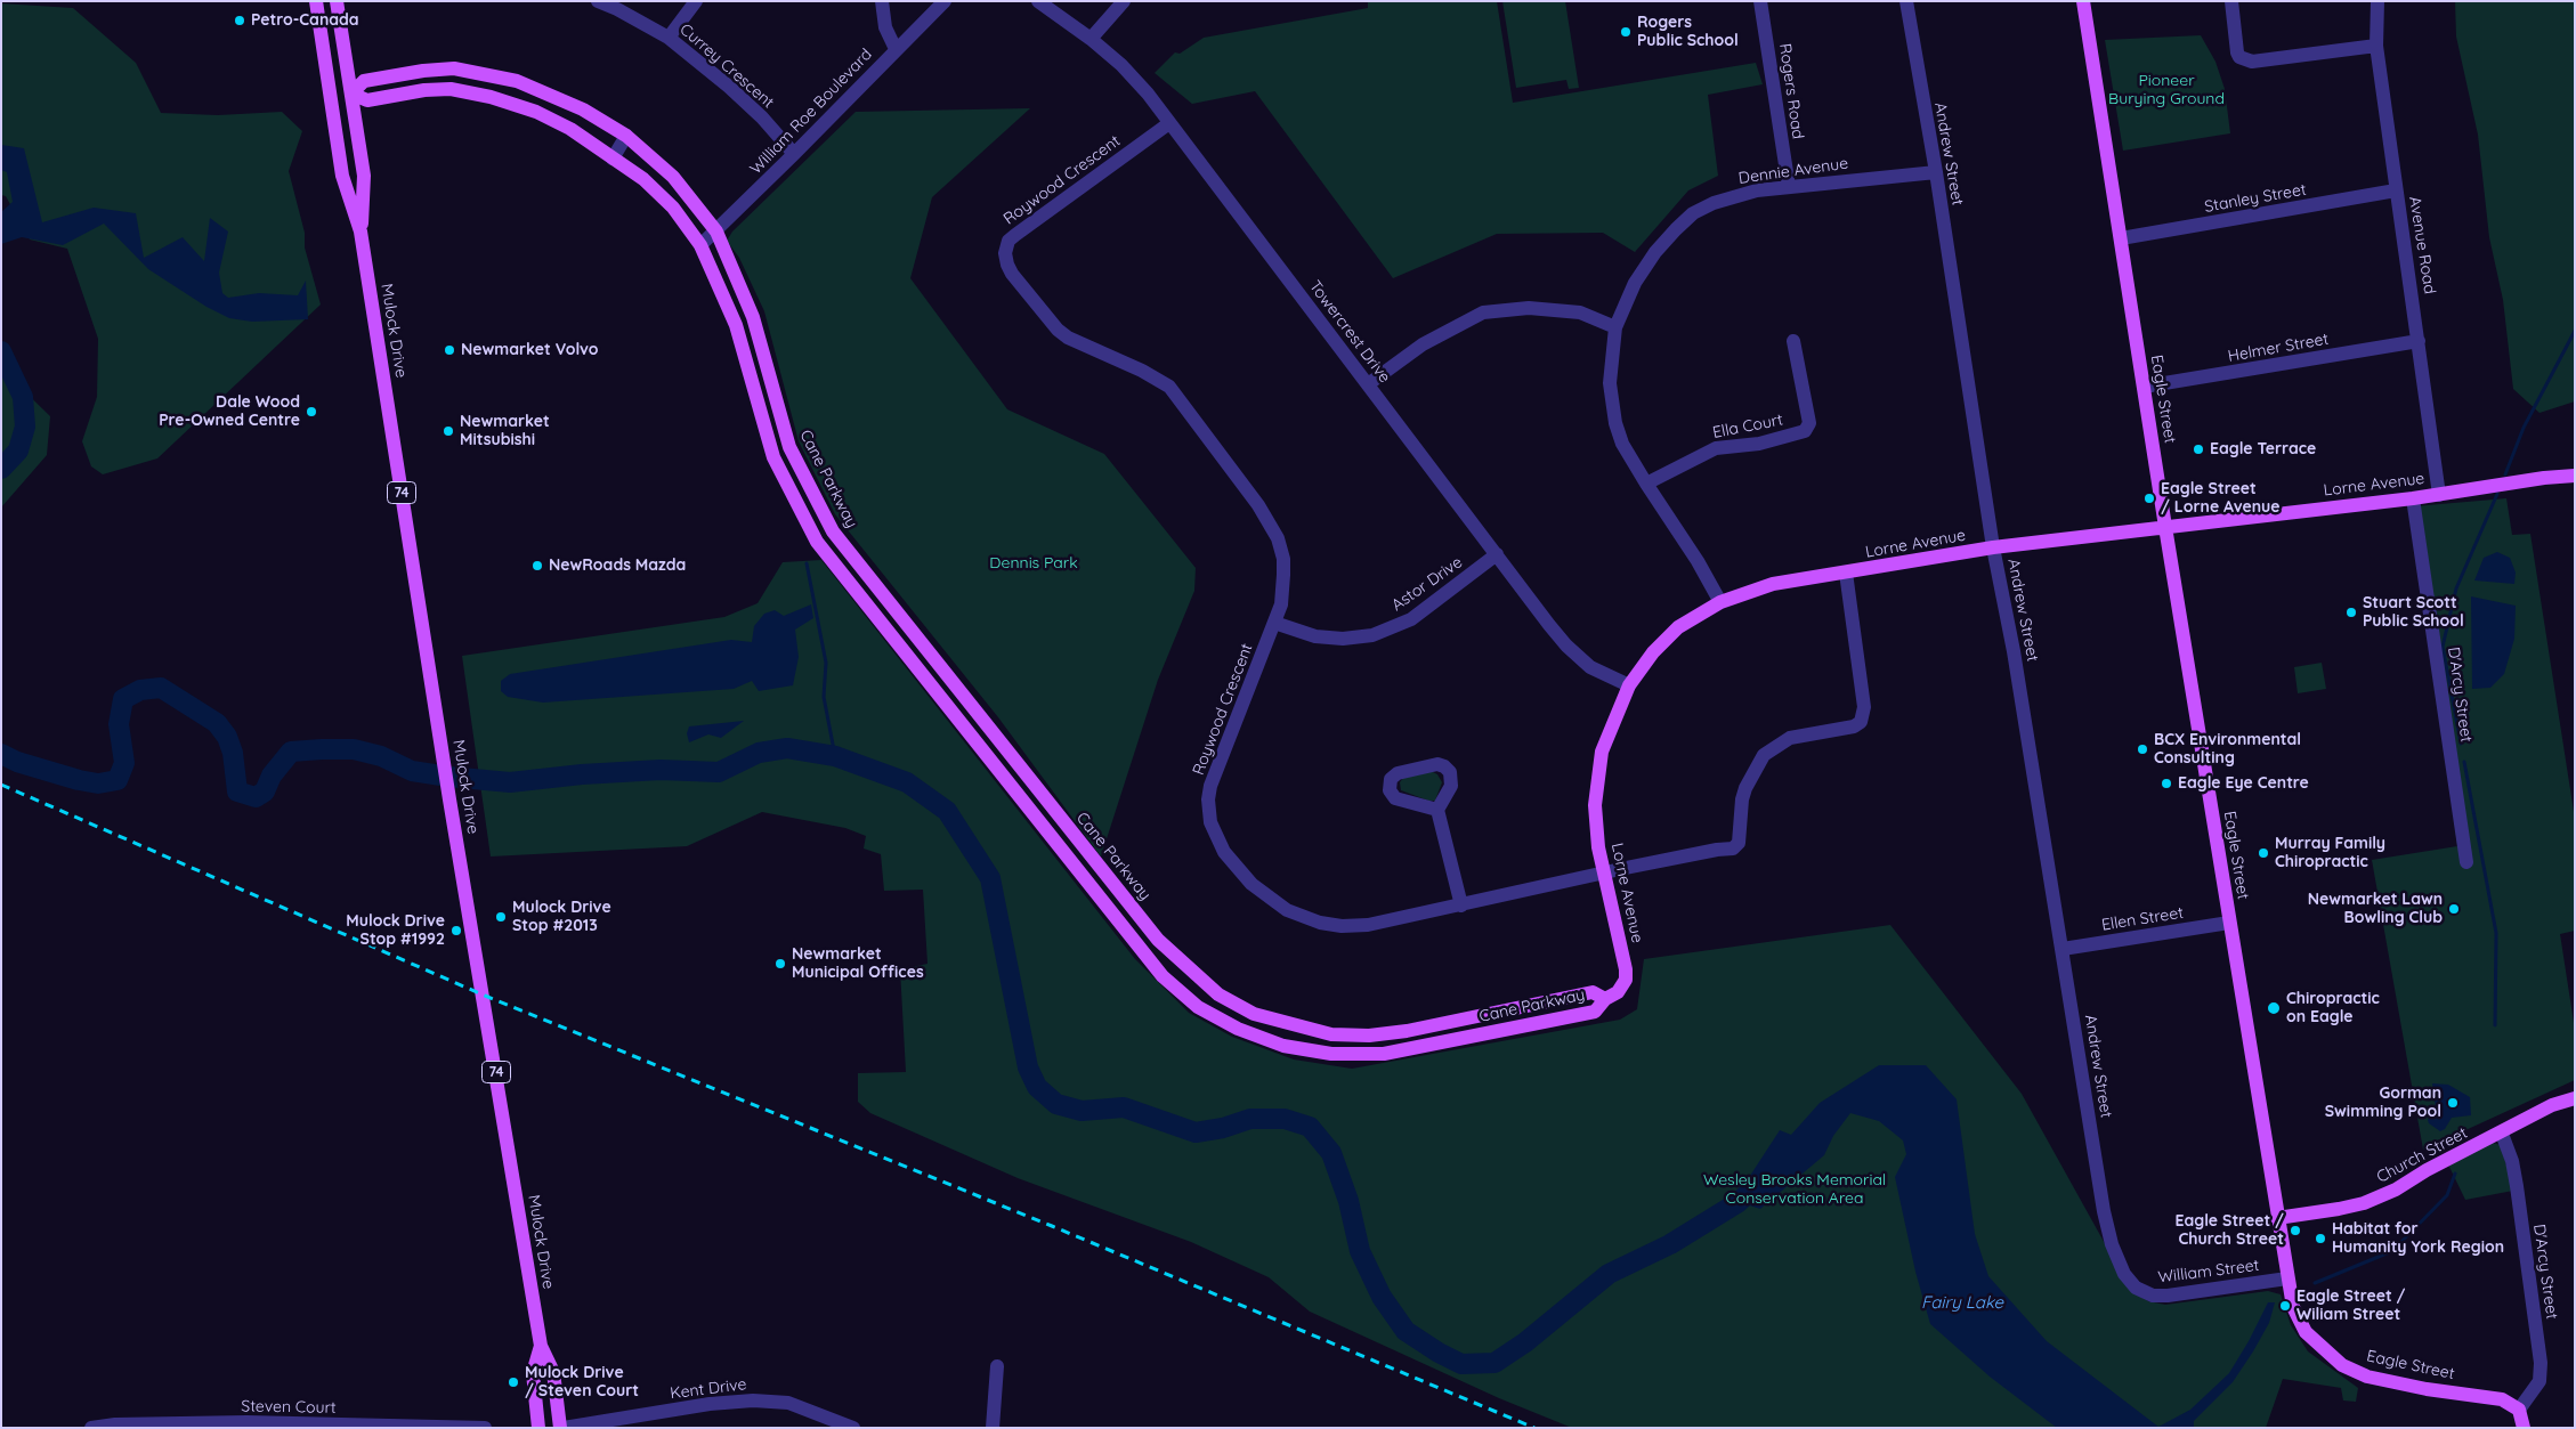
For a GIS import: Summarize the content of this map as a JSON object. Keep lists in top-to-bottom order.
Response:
{
  "streets": {
    "main road": [
      "Mulock Drive",
      "Eagle Street",
      "Cane Parkway",
      "Lorne Avenue",
      "74",
      "Church Street"
    ],
    "street": [
      "Currey Crescent",
      "Rogers Road",
      "William Roe Boulevard",
      "Andrew Street",
      "Dennie Avenue",
      "Roywood Crescent",
      "Stanley Street",
      "Avenue Road",
      "Towercrest Drive",
      "Helmer Street",
      "Ella Court",
      "Astor Drive",
      "D'Arcy Street",
      "Ellen Street",
      "William Street",
      "Kent Drive",
      "Steven Court"
    ]
  },
  "crossings": [
    ["Currey Crescent", "William Roe Boulevard"],
    ["Rogers Road", "Dennie Avenue"],
    ["William Roe Boulevard", "Cane Parkway"],
    ["Andrew Street", "Dennie Avenue"],
    ["Andrew Street", "Lorne Avenue"],
    ["Andrew Street", "Ellen Street"],
    ["Andrew Street", "William Street"],
    ["Dennie Avenue", "Ella Court"],
    ["Dennie Avenue", "Lorne Avenue"],
    ["Roywood Crescent", "Towercrest Drive"],
    ["Roywood Crescent", "Lorne Avenue"],
    ["Roywood Crescent", "Astor Drive"],
    ["Stanley Street", "Avenue Road"],
    ["Stanley Street", "Eagle Street"],
    ["Avenue Road", "Helmer Street"],
    ["Avenue Road", "Lorne Avenue"],
    ["Mulock Drive", "Cane Parkway"],
    ["Mulock Drive", "Kent Drive"],
    ["Towercrest Drive", "Lorne Avenue"],
    ["Towercrest Drive", "Astor Drive"],
    ["Helmer Street", "Eagle Street"],
    ["Eagle Street", "Lorne Avenue"],
    ["Eagle Street", "D'Arcy Street"],
    ["Eagle Street", "Ellen Street"],
    ["Eagle Street", "Church Street"],
    ["Eagle Street", "William Street"],
    ["Cane Parkway", "Lorne Avenue"],
    ["Lorne Avenue", "D'Arcy Street"],
    ["D'Arcy Street", "Church Street"]
  ],
  "water": ["Fairy Lake"],
  "parks": ["Pioneer Burying Ground", "Dennis Park", "Wesley Brooks Memorial Conservation Area"],
  "places": [
    "Petro-Canada",
    "Rogers Public School",
    "Newmarket Volvo",
    "Dale Wood Pre-Owned Centre",
    "Newmarket Mitsubishi",
    "Eagle Terrace",
    "Eagle Street / Lorne Avenue",
    "NewRoads Mazda",
    "Stuart Scott Public School",
    "BCX Environmental Consulting",
    "Eagle Eye Centre",
    "Murray Family Chiropractic",
    "Newmarket Lawn Bowling Club",
    "Mulock Drive Stop #2013",
    "Mulock Drive Stop #1992",
    "Newmarket Municipal Offices",
    "Chiropractic on Eagle",
    "Gorman Swimming Pool",
    "Eagle Street / Church Street",
    "Habitat for Humanity York Region",
    "Eagle Street / Wiliam Street",
    "Mulock Drive / Steven Court"
  ]
}
